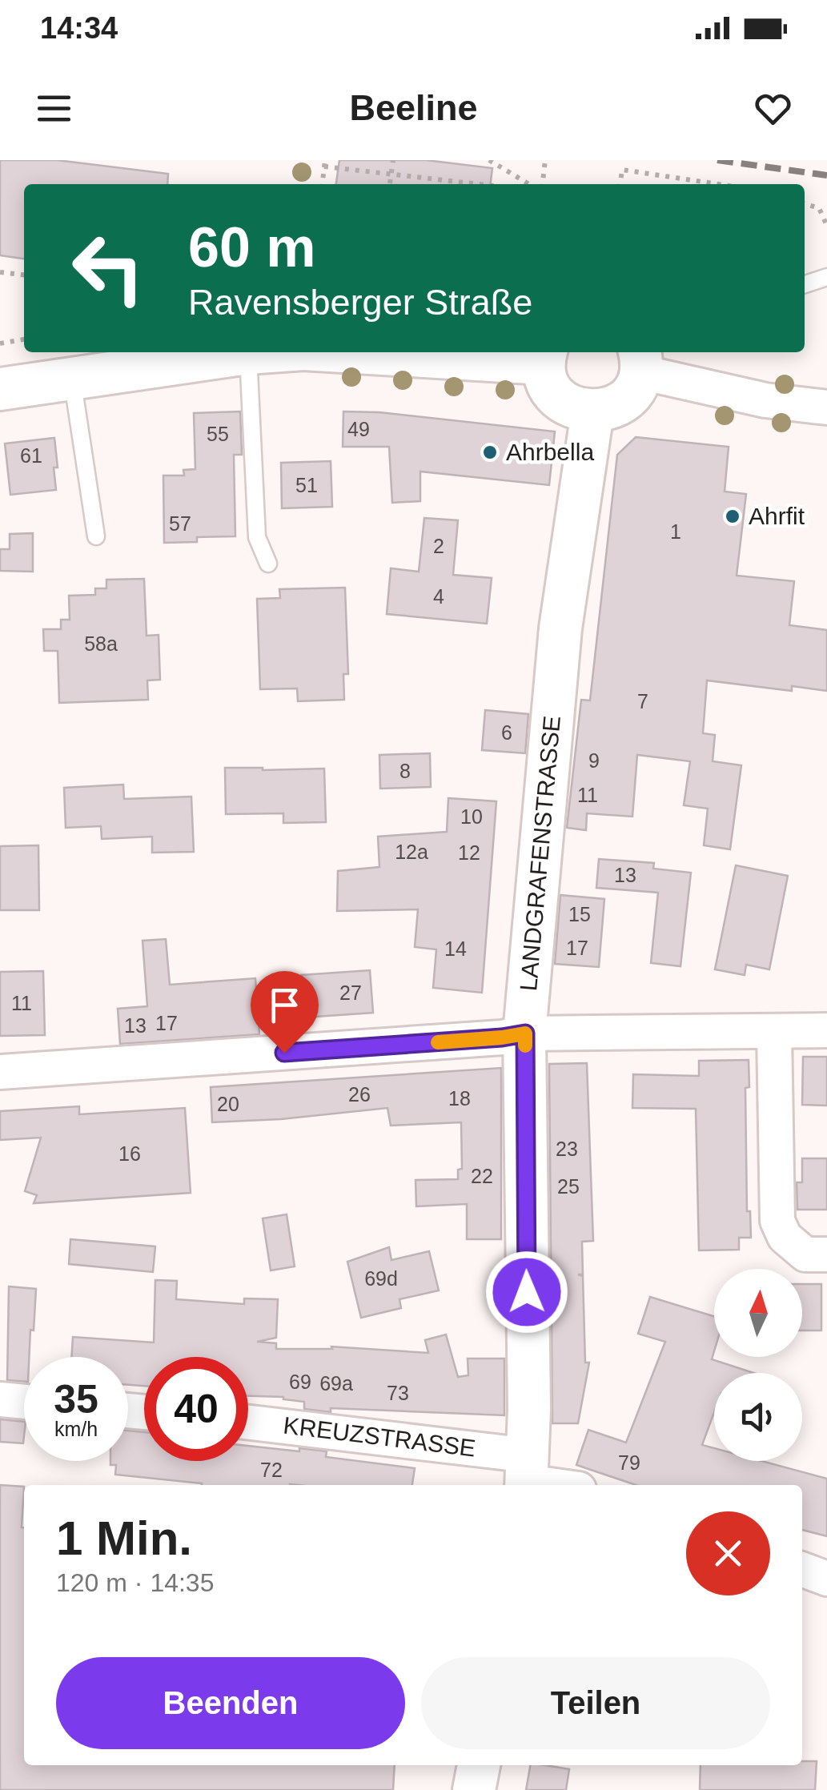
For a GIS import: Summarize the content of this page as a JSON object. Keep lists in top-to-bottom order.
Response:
{
  "streets": {
    "street": ["LANDGRAFENSTRASSE", "KREUZSTRASSE"]
  },
  "crossings": [
    ["LANDGRAFENSTRASSE", "KREUZSTRASSE"]
  ],
  "places": ["Ahrbella", "Ahrfit"],
  "house_numbers": [
    "49",
    "55",
    "61",
    "51",
    "57",
    "1",
    "2",
    "4",
    "58a",
    "7",
    "6",
    "9",
    "8",
    "11",
    "10",
    "12a",
    "12",
    "13",
    "15",
    "17",
    "14",
    "27",
    "11",
    "17",
    "13",
    "26",
    "18",
    "20",
    "23",
    "16",
    "22",
    "25",
    "69d",
    "69",
    "69a",
    "73",
    "79",
    "72"
  ],
  "north": "top",
  "page": {
    "status": "14:34",
    "header": "Beeline",
    "turn": ["60 m", "Ravensberger Straße"],
    "speed": "35 km/h",
    "limit": "40",
    "heading": ["1 Min.", "120 m · 14:35"],
    "buttons": ["Beenden", "Teilen"]
  }
}
